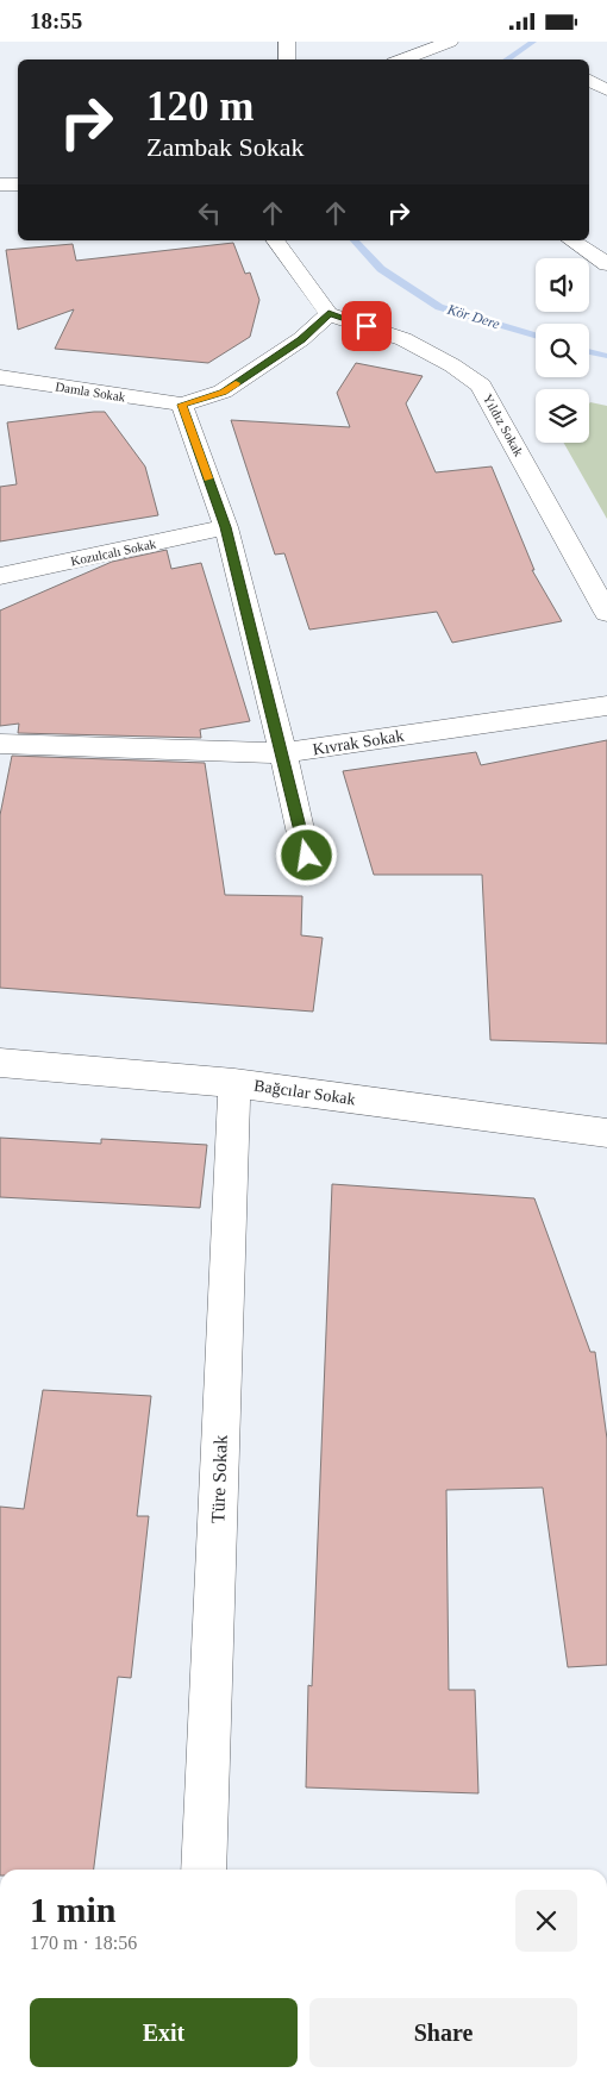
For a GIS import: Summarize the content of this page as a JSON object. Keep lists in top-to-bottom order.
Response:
{
  "streets": {
    "street": [
      "Damla Sokak",
      "Yıldız Sokak",
      "Kozulcalı Sokak",
      "Kıvrak Sokak",
      "Bağcılar Sokak",
      "Türe Sokak"
    ]
  },
  "crossings": [
    ["Bağcılar Sokak", "Türe Sokak"]
  ],
  "water": ["Kör Dere"],
  "page": {
    "status": "18:55",
    "turn": ["120 m", "Zambak Sokak"],
    "heading": ["1 min", "170 m · 18:56"],
    "buttons": ["Exit", "Share"]
  }
}
